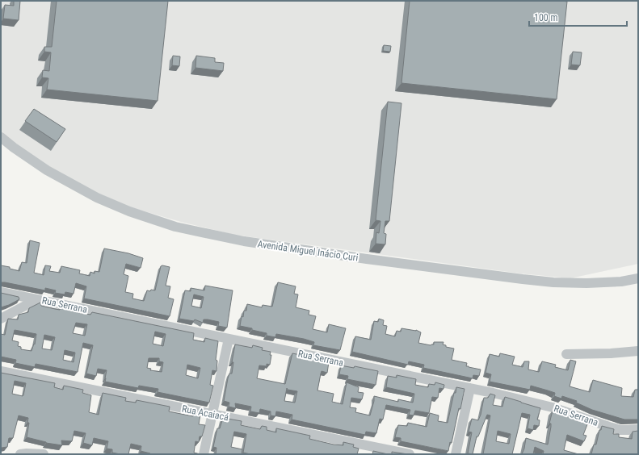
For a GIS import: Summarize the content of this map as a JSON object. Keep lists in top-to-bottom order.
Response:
{
  "streets": {
    "street": ["Avenida Miguel Inácio Curi", "Rua Serrana", "Rua Acaiacá"]
  },
  "scale_bar": "100 m"
}
